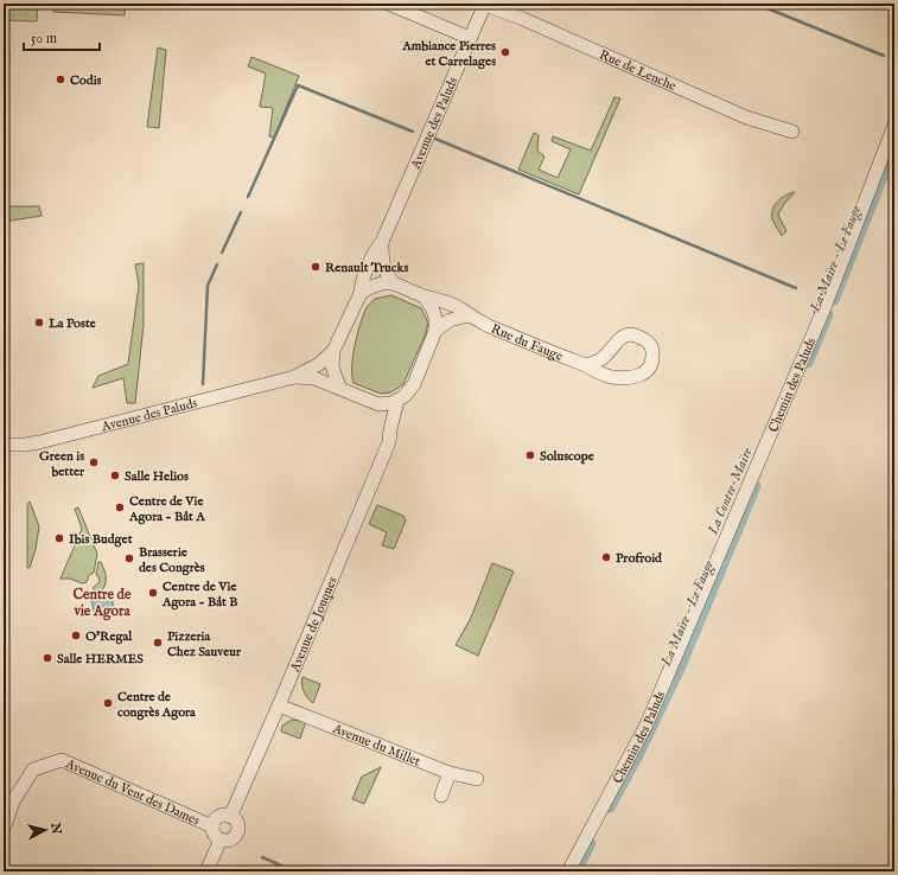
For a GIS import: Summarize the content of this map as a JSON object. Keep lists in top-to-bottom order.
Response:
{
  "streets": {
    "street": [
      "Rue de Lenche",
      "Avenue des Paluds",
      "Rue du Fauge",
      "Chemin des Paluds",
      "Avenue de Jouques",
      "Avenue du Millet",
      "Avenue du Vent des Dames"
    ]
  },
  "crossings": [
    ["Rue de Lenche", "Avenue des Paluds"],
    ["Avenue des Paluds", "Rue du Fauge"],
    ["Avenue des Paluds", "Avenue de Jouques"],
    ["Rue du Fauge", "Avenue de Jouques"],
    ["Avenue de Jouques", "Avenue du Millet"],
    ["Avenue de Jouques", "Avenue du Vent des Dames"]
  ],
  "districts": ["Centre de vie Agora"],
  "water": ["La Maïre - Le Fauge", "La Contre-Maïre"],
  "places": [
    "Ambiance Pierres et Carrelages",
    "Codis",
    "Renault Trucks",
    "La Poste",
    "Soluscope",
    "Green is better",
    "Salle Helios",
    "Centre de Vie Agora - Bât A",
    "Ibis Budget",
    "Profroid",
    "Brasserie des Congrès",
    "Centre de Vie Agora - Bât B",
    "O'Regal",
    "Pizzeria Chez Sauveur",
    "Salle HERMES",
    "Centre de congrès Agora"
  ],
  "scale_bar": "50 m",
  "north": "right"
}
